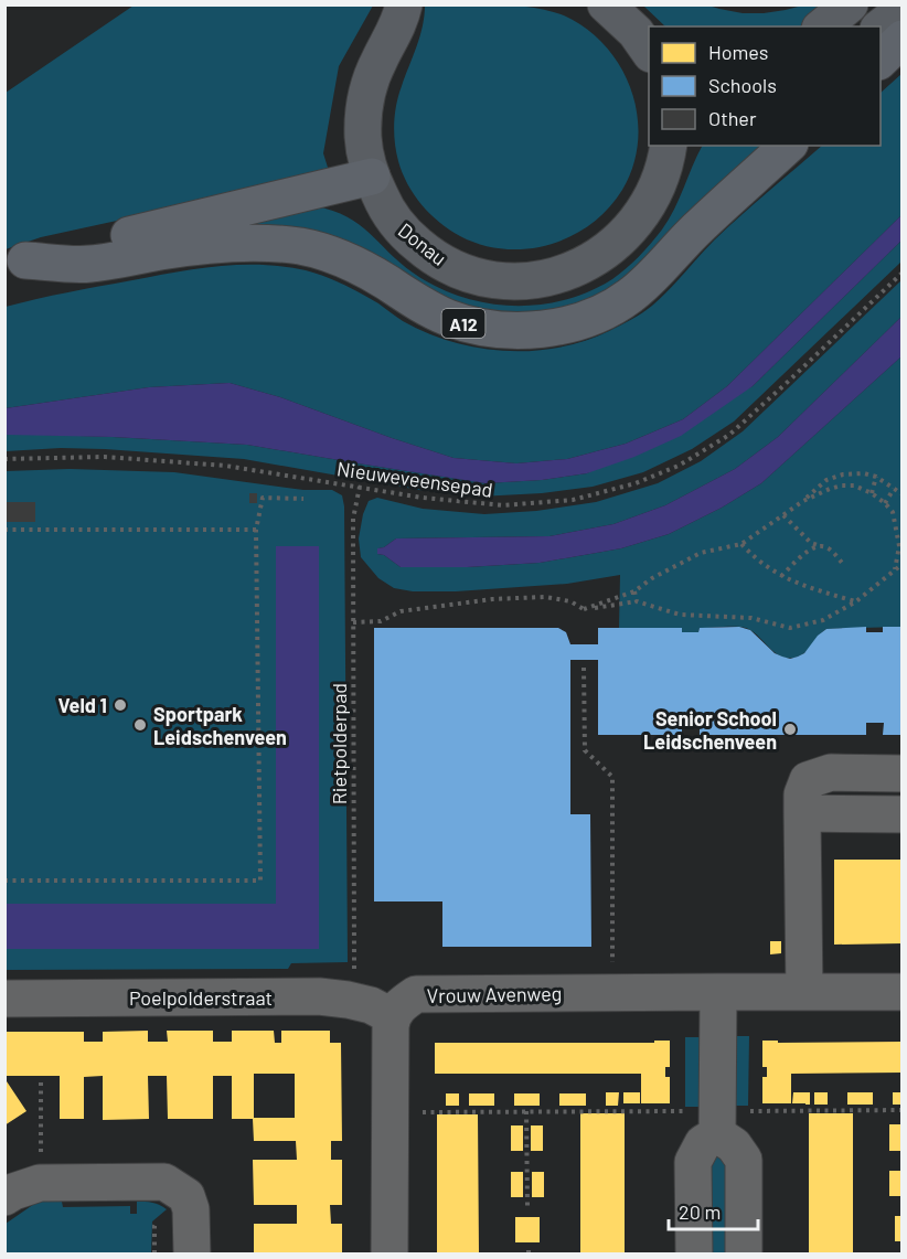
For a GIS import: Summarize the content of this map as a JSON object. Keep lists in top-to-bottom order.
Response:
{
  "streets": {
    "highway": ["A12"],
    "main road": ["Donau"],
    "street": ["Vrouw Avenweg", "Poelpolderstraat"],
    "path": ["Nieuweveensepad", "Rietpolderpad"]
  },
  "crossings": [
    ["Donau", "A12"],
    ["Nieuweveensepad", "Rietpolderpad"],
    ["Rietpolderpad", "Poelpolderstraat"],
    ["Vrouw Avenweg", "Poelpolderstraat"]
  ],
  "places": ["Veld 1", "Sportpark Leidschenveen", "Senior School Leidschenveen"],
  "legend": ["Homes", "Schools", "Other"],
  "scale_bar": "20 m"
}
